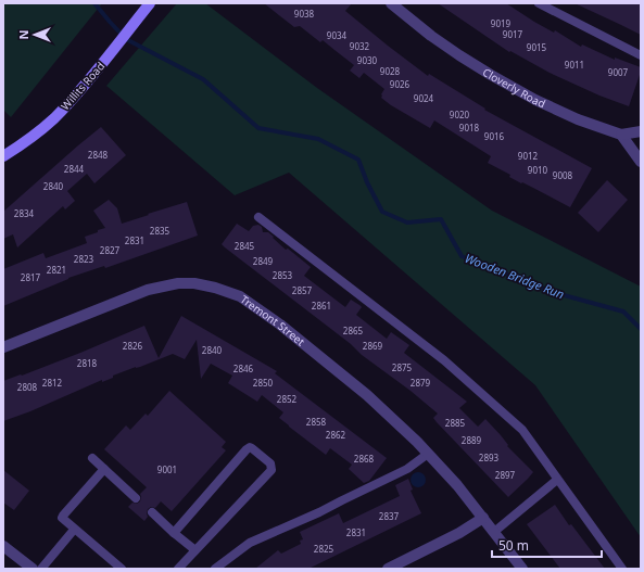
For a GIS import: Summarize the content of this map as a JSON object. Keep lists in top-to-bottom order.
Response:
{
  "streets": {
    "street": ["Willits Road", "Cloverly Road", "Tremont Street"]
  },
  "water": ["Wooden Bridge Run"],
  "house_numbers": [
    "9038",
    "9019",
    "9017",
    "9034",
    "9032",
    "9015",
    "9030",
    "9011",
    "9028",
    "9007",
    "9026",
    "9024",
    "9020",
    "9018",
    "9016",
    "2848",
    "9012",
    "2844",
    "9010",
    "9008",
    "2840",
    "2834",
    "2835",
    "2831",
    "2845",
    "2827",
    "2823",
    "2849",
    "2821",
    "2853",
    "2817",
    "2857",
    "2861",
    "2865",
    "2826",
    "2869",
    "2840",
    "2818",
    "2875",
    "2846",
    "2812",
    "2850",
    "2879",
    "2808",
    "2852",
    "2858",
    "2885",
    "2862",
    "2889",
    "2893",
    "2868",
    "9001",
    "2897",
    "2837",
    "2831",
    "2825"
  ],
  "scale_bar": "50 m",
  "north": "left"
}
